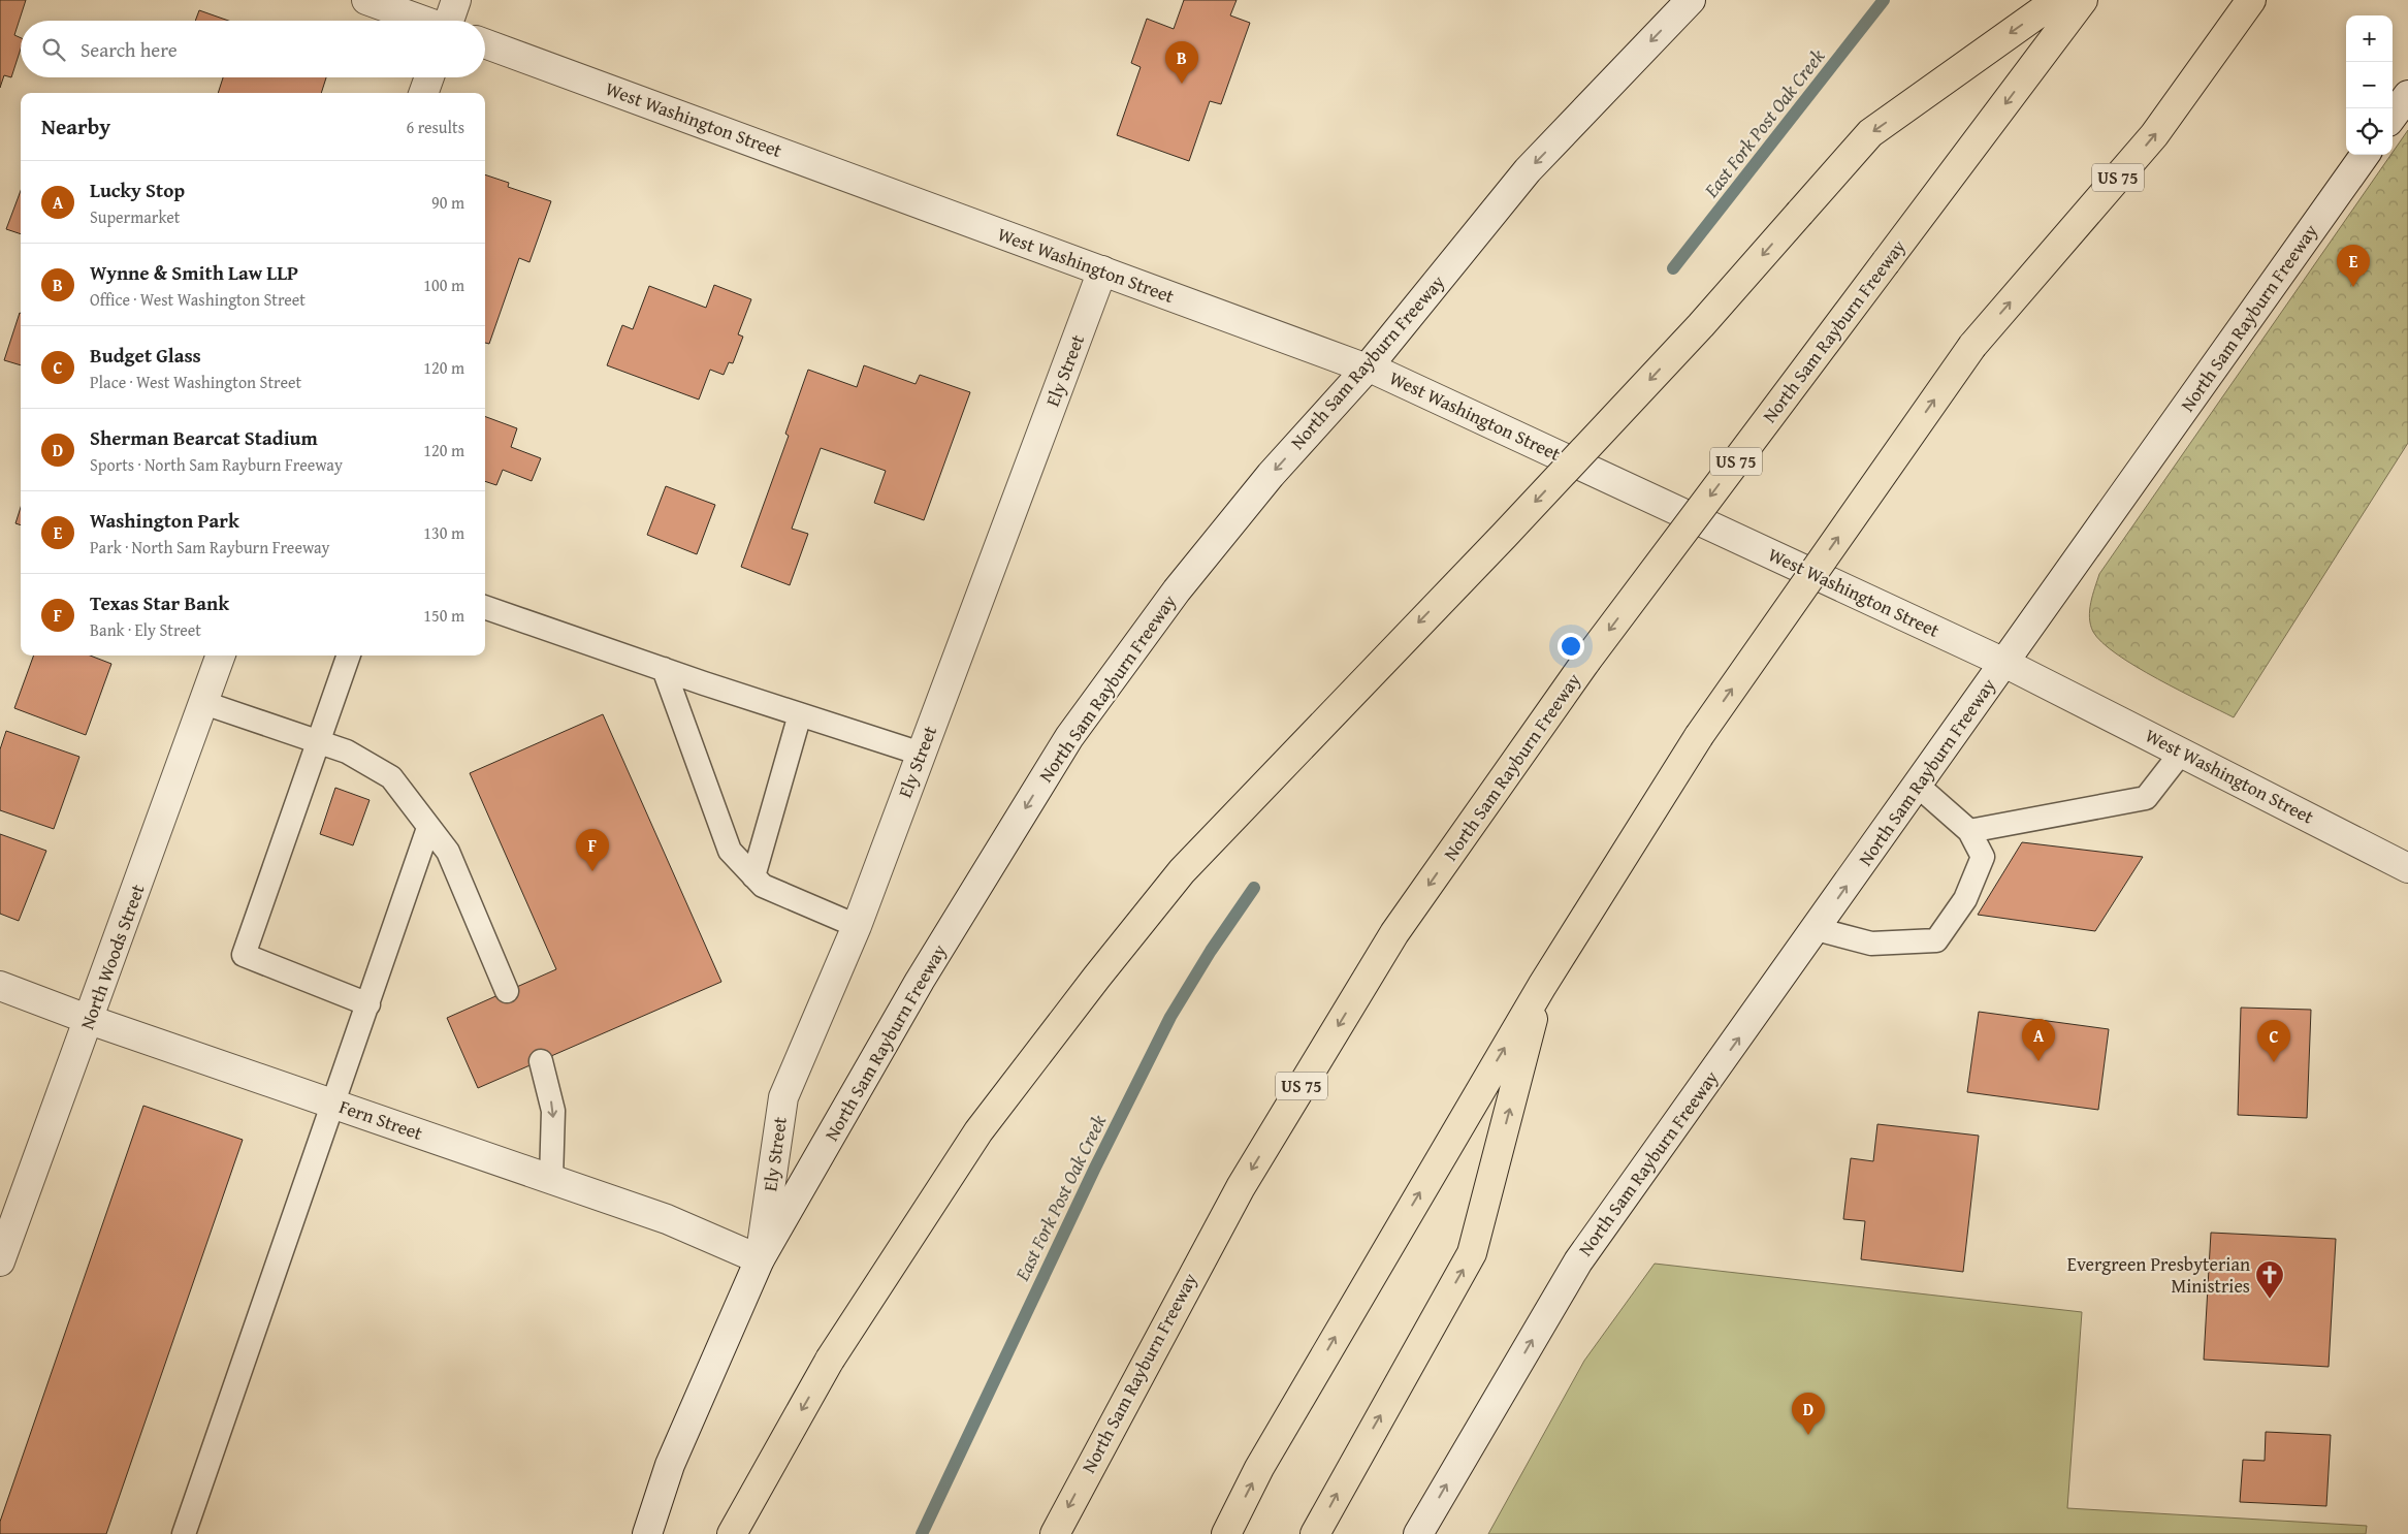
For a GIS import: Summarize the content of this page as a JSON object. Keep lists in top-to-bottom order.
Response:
{
  "streets": {
    "highway": ["US 75", "North Sam Rayburn Freeway"],
    "street": [
      "West Washington Street",
      "Ely Street",
      "North Woods Street",
      "Fern Street"
    ]
  },
  "crossings": [
    ["West Washington Street", "North Sam Rayburn Freeway"],
    ["West Washington Street", "Ely Street"],
    ["North Sam Rayburn Freeway", "Ely Street"],
    ["North Sam Rayburn Freeway", "Fern Street"],
    ["Ely Street", "Fern Street"],
    ["North Woods Street", "Fern Street"]
  ],
  "water": ["East Fork Post Oak Creek"],
  "places": {
    "church": ["Evergreen Presbyterian Ministries"]
  },
  "page": {
    "map_buttons": ["+", "−"],
    "search": "Search here",
    "pins": [
      "B",
      "E",
      "F",
      "A",
      "C",
      "D"
    ],
    "heading": ["Nearby", "6 results"],
    "list": [
      {
        "mark": "A",
        "name": "Lucky Stop",
        "note": "Supermarket",
        "value": "90 m"
      },
      {
        "mark": "B",
        "name": "Wynne & Smith Law LLP",
        "note": "Office · West Washington Street",
        "value": "100 m"
      },
      {
        "mark": "C",
        "name": "Budget Glass",
        "note": "Place · West Washington Street",
        "value": "120 m"
      },
      {
        "mark": "D",
        "name": "Sherman Bearcat Stadium",
        "note": "Sports · North Sam Rayburn Freeway",
        "value": "120 m"
      },
      {
        "mark": "E",
        "name": "Washington Park",
        "note": "Park · North Sam Rayburn Freeway",
        "value": "130 m"
      },
      {
        "mark": "F",
        "name": "Texas Star Bank",
        "note": "Bank · Ely Street",
        "value": "150 m"
      }
    ]
  }
}
